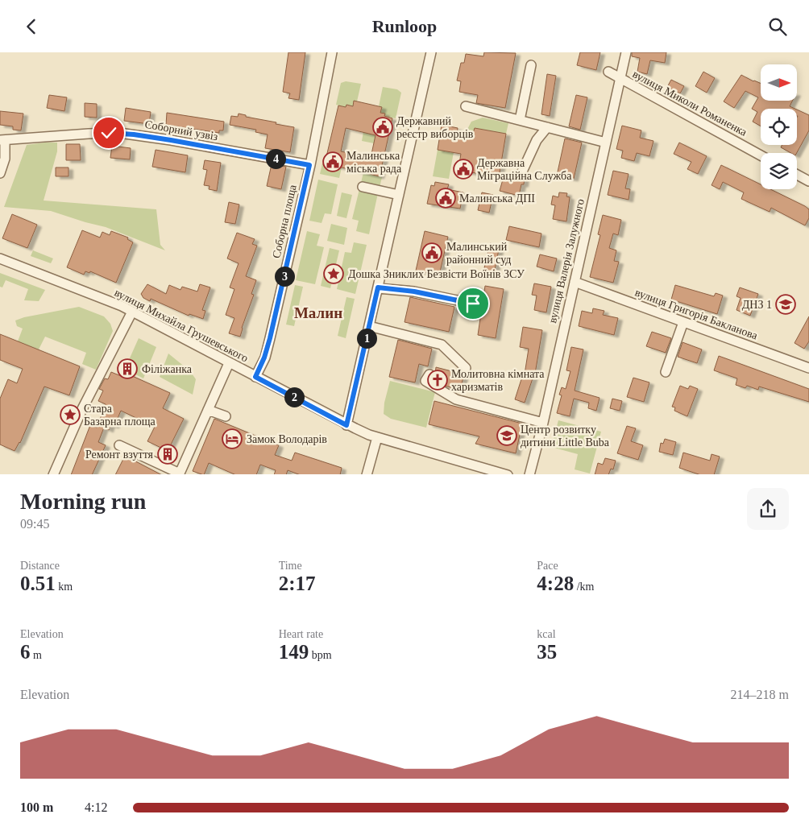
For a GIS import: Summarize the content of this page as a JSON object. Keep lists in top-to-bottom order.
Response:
{
  "streets": {
    "street": [
      "вулиця Миколи Романенка",
      "Соборний узвіз",
      "Соборна площа",
      "вулиця Валерія Залужного",
      "вулиця Григорія Бакланова",
      "вулиця Михайла Грушевського"
    ]
  },
  "crossings": [
    ["вулиця Миколи Романенка", "вулиця Валерія Залужного"],
    ["Соборний узвіз", "Соборна площа"],
    ["Соборна площа", "вулиця Михайла Грушевського"],
    ["вулиця Валерія Залужного", "вулиця Григорія Бакланова"]
  ],
  "districts": ["Малин"],
  "places": {
    "public building": [
      "Державний реєстр виборців",
      "Малинська міська рада",
      "Державна Міграційна Служба",
      "Малинська ДПІ",
      "Малинський районний суд"
    ],
    "place": ["Дошка Зниклих Безвісти Воїнів ЗСУ", "Стара Базарна площа"],
    "school or university": ["ДНЗ 1", "Центр розвитку дитини Little Buba"],
    "building": ["Філіжанка", "Ремонт взуття"],
    "church": ["Молитовна кімната харизматів"],
    "hotel": ["Замок Володарів"]
  },
  "north": "right",
  "page": {
    "header": "Runloop",
    "pins": [
      "4",
      "3",
      "1",
      "2"
    ],
    "heading": ["Morning run", "09:45"],
    "stats": [
      ["Distance", "0.51 km"],
      ["Time", "2:17"],
      ["Pace", "4:28 /km"],
      ["Elevation", "6 m"],
      ["Heart rate", "149 bpm"],
      ["kcal", "35"]
    ],
    "chart": ["Elevation", "214–218 m"],
    "list": [
      {
        "name": "100 m",
        "note": "4:12"
      }
    ]
  }
}
